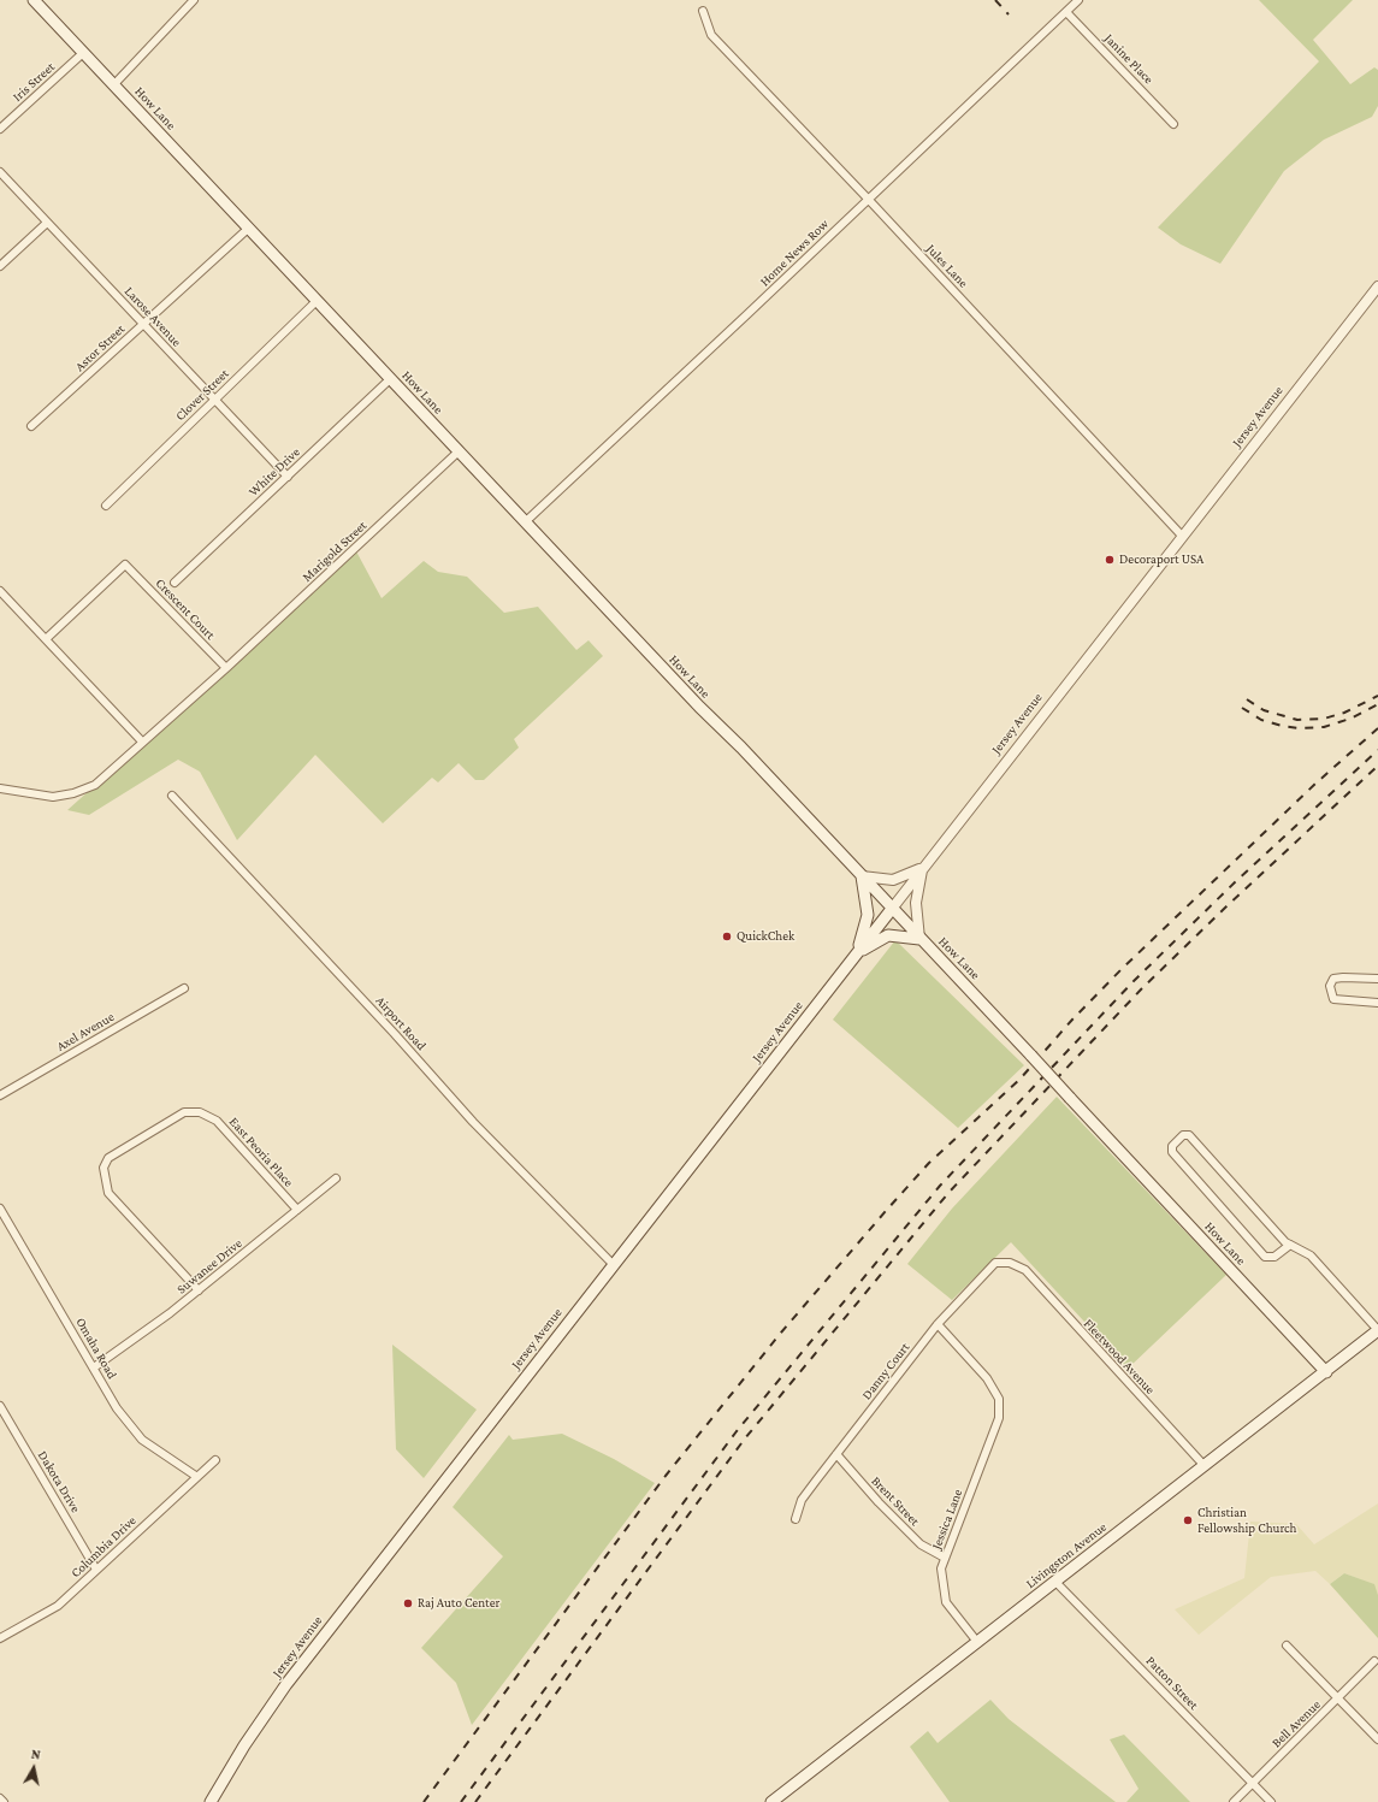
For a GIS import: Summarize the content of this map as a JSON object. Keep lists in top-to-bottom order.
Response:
{
  "streets": {
    "main road": ["How Lane", "Jersey Avenue", "Livingston Avenue"],
    "street": [
      "Janine Place",
      "Iris Street",
      "Home News Row",
      "Jules Lane",
      "Larose Avenue",
      "Astor Street",
      "Clover Street",
      "White Drive",
      "Marigold Street",
      "Crescent Court",
      "Airport Road",
      "Axel Avenue",
      "East Peoria Place",
      "Suwanee Drive",
      "Omaha Road",
      "Fleetwood Avenue",
      "Danny Court",
      "Dakota Drive",
      "Brent Street",
      "Jessica Lane",
      "Columbia Drive",
      "Patton Street",
      "Bell Avenue"
    ]
  },
  "crossings": [
    ["Janine Place", "Home News Row"],
    ["Iris Street", "How Lane"],
    ["How Lane", "Home News Row"],
    ["How Lane", "Astor Street"],
    ["How Lane", "Clover Street"],
    ["How Lane", "Jersey Avenue"],
    ["How Lane", "White Drive"],
    ["How Lane", "Marigold Street"],
    ["How Lane", "Livingston Avenue"],
    ["Home News Row", "Jules Lane"],
    ["Jules Lane", "Jersey Avenue"],
    ["Larose Avenue", "Astor Street"],
    ["Larose Avenue", "Clover Street"],
    ["Larose Avenue", "White Drive"],
    ["Jersey Avenue", "Airport Road"],
    ["Marigold Street", "Crescent Court"],
    ["East Peoria Place", "Suwanee Drive"],
    ["Suwanee Drive", "Omaha Road"],
    ["Omaha Road", "Columbia Drive"],
    ["Fleetwood Avenue", "Danny Court"],
    ["Fleetwood Avenue", "Livingston Avenue"],
    ["Danny Court", "Brent Street"],
    ["Danny Court", "Jessica Lane"],
    ["Dakota Drive", "Columbia Drive"],
    ["Brent Street", "Jessica Lane"],
    ["Jessica Lane", "Livingston Avenue"],
    ["Livingston Avenue", "Patton Street"],
    ["Patton Street", "Bell Avenue"]
  ],
  "places": [
    "Decoraport USA",
    "QuickChek",
    "Christian Fellowship Church",
    "Raj Auto Center"
  ],
  "north": "top"
}
